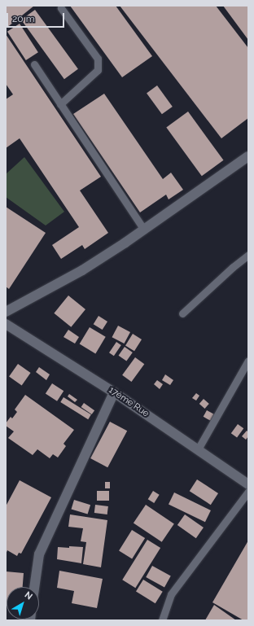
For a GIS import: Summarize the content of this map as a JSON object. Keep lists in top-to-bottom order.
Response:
{
  "streets": {
    "street": ["17ème Rue"]
  },
  "scale_bar": "20 m",
  "north": "top right"
}
